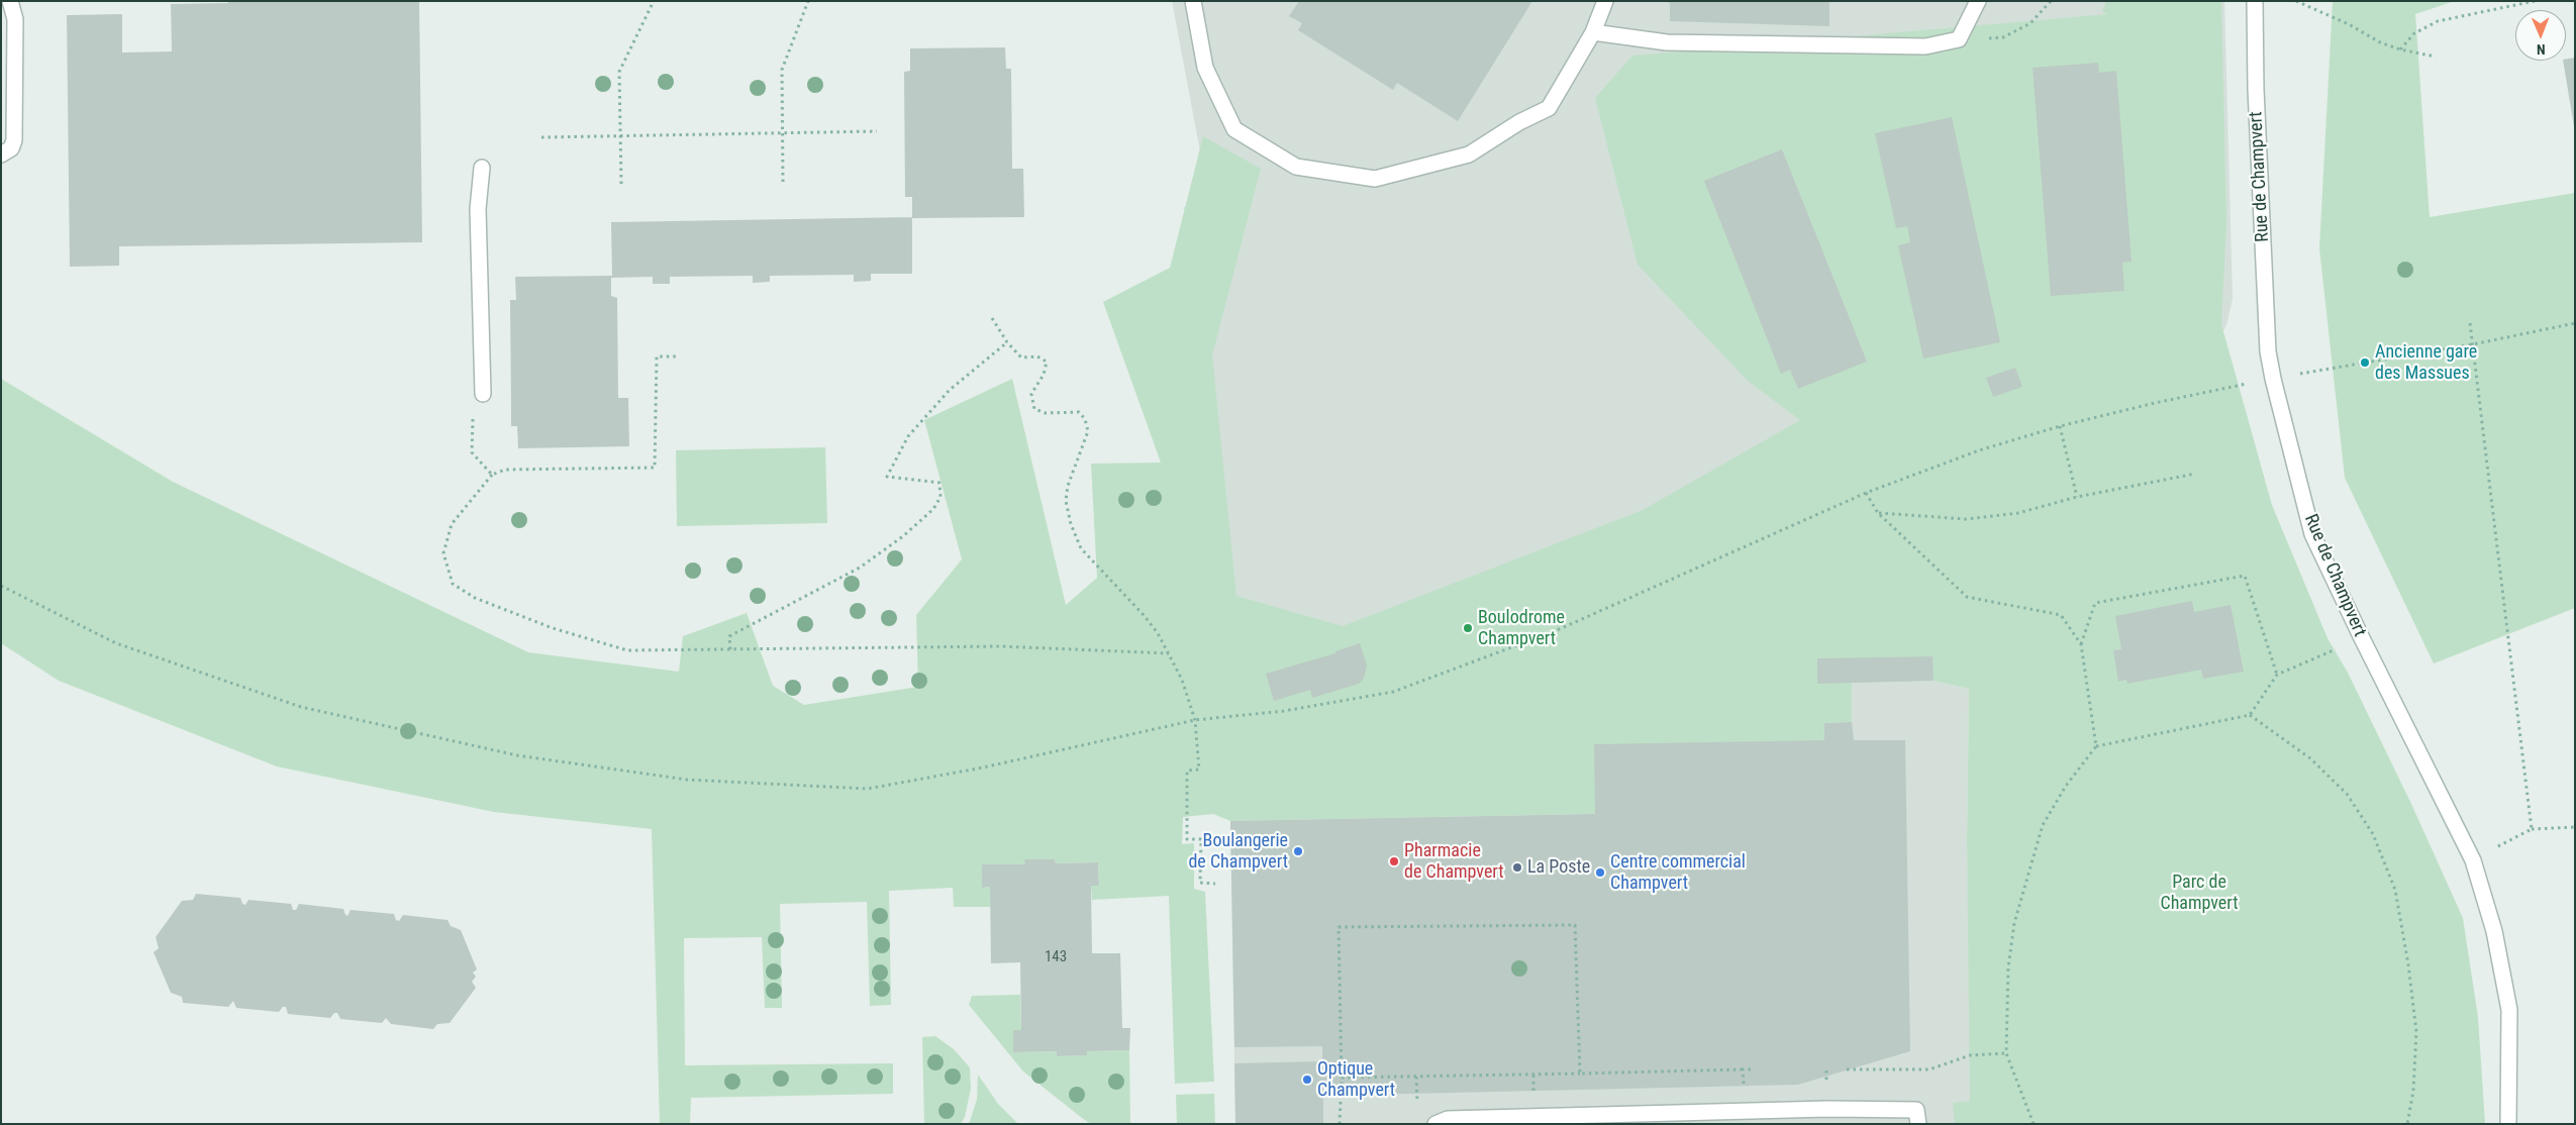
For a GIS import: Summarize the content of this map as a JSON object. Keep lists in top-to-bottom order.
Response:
{
  "streets": {
    "street": ["Rue de Champvert"]
  },
  "parks": ["Parc de Champvert"],
  "places": [
    "Ancienne gare des Massues",
    "Boulodrome Champvert",
    "Boulangerie de Champvert",
    "Pharmacie de Champvert",
    "La Poste",
    "Centre commercial Champvert",
    "Optique Champvert"
  ],
  "house_numbers": ["143"],
  "north": "bottom"
}
